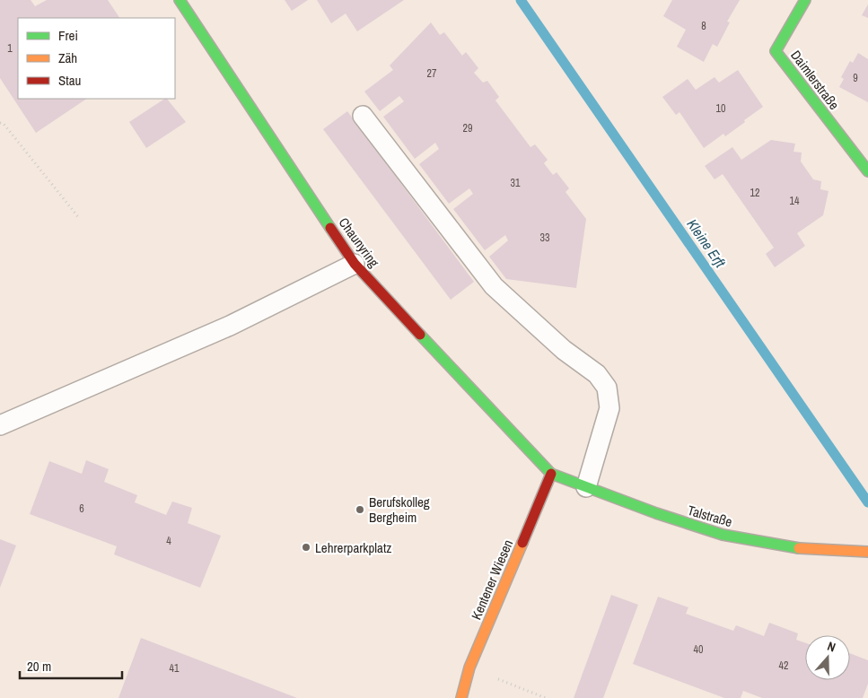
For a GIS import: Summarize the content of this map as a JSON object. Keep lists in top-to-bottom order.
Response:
{
  "streets": {
    "street": [
      "Daimlerstraße",
      "Chaunyring",
      "Talstraße",
      "Kentener Wiesen"
    ]
  },
  "crossings": [
    ["Chaunyring", "Talstraße"],
    ["Chaunyring", "Kentener Wiesen"],
    ["Talstraße", "Kentener Wiesen"]
  ],
  "water": ["Kleine Erft"],
  "places": ["Berufskolleg Bergheim", "Lehrerparkplatz"],
  "house_numbers": [
    "8",
    "1",
    "27",
    "9",
    "10",
    "29",
    "31",
    "12",
    "14",
    "33",
    "6",
    "4",
    "40",
    "42",
    "41"
  ],
  "legend": ["Frei", "Zäh", "Stau"],
  "scale_bar": "20 m",
  "north": "top"
}
